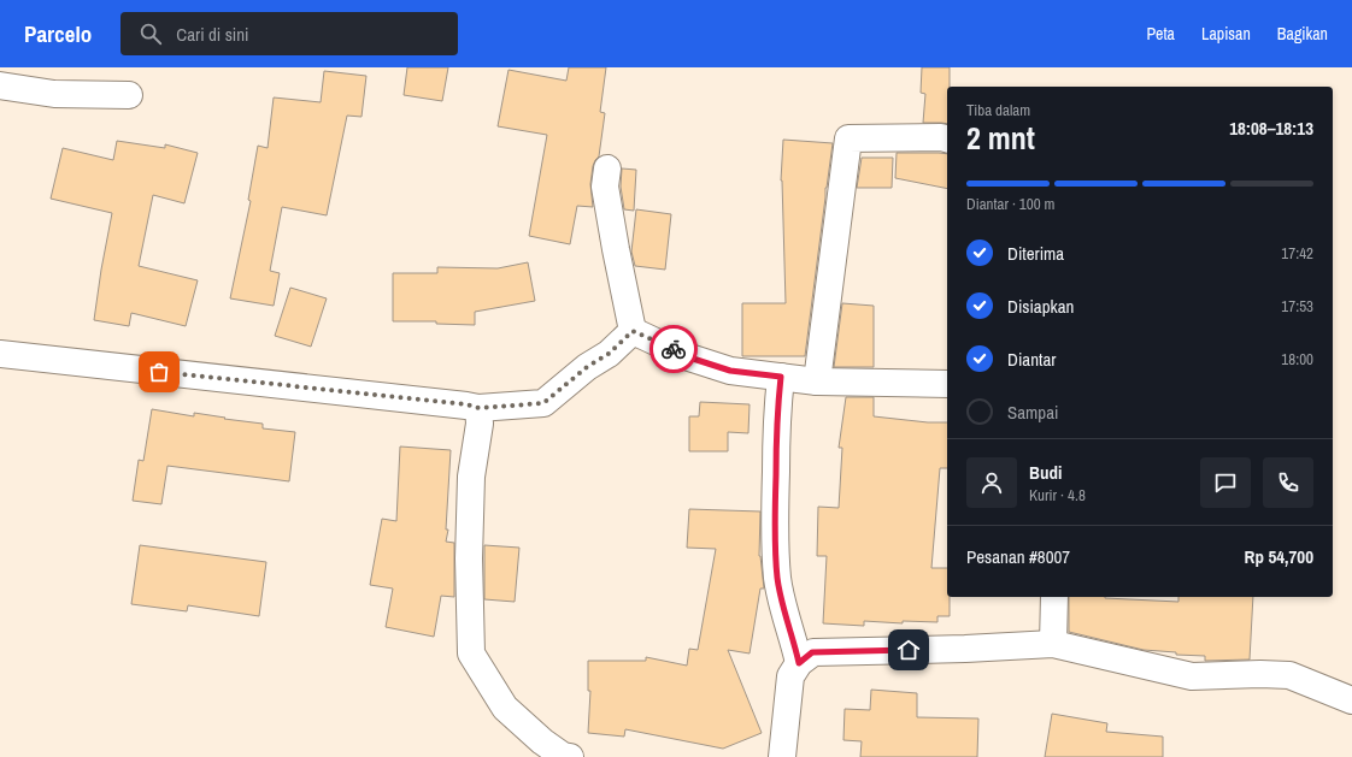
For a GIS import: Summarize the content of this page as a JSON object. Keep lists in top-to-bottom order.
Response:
{
  "page": {
    "header": "Parcelo",
    "search": "Cari di sini",
    "nav": ["Peta", "Lapisan", "Bagikan"],
    "heading": ["2 mnt", "Tiba dalam", "18:08–18:13"],
    "panel": [
      "Budi",
      "Kurir · 4.8",
      "Pesanan #8007",
      "Rp 54,700"
    ],
    "bar": "Diantar · 100 m",
    "list": [
      ["Diterima", "17:42"],
      ["Disiapkan", "17:53"],
      ["Diantar", "18:00"],
      "Sampai"
    ]
  }
}
